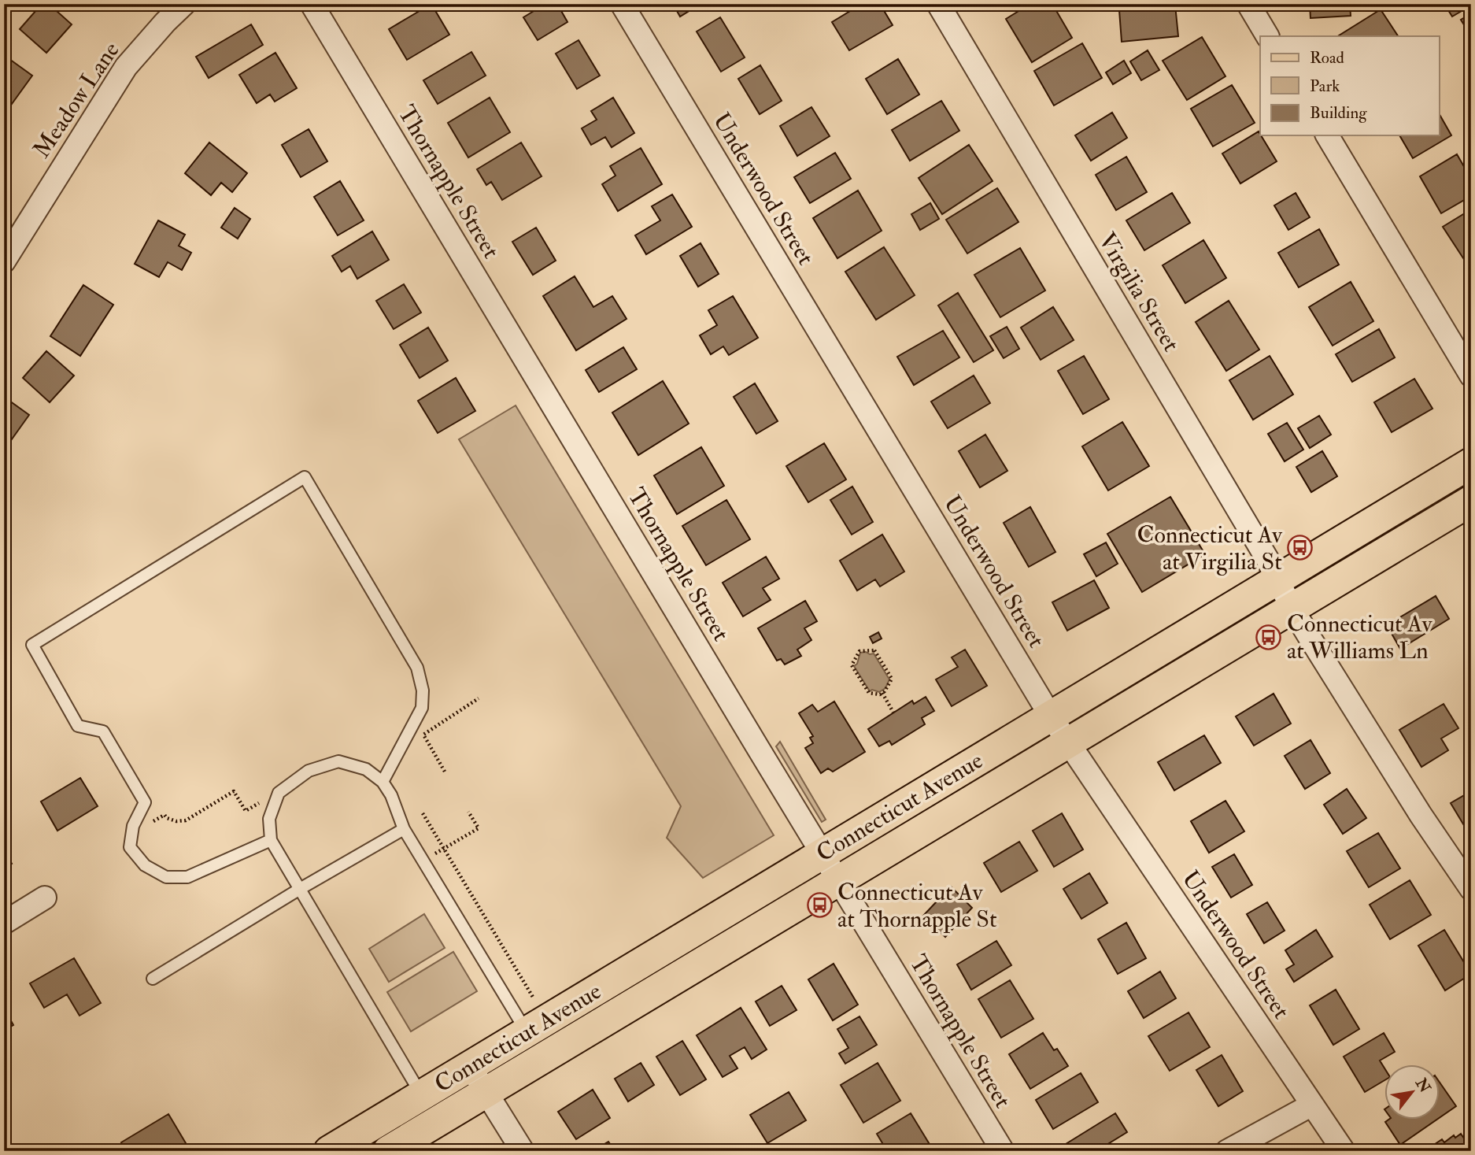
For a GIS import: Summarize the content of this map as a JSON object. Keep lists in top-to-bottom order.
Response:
{
  "streets": {
    "main road": ["Connecticut Avenue"],
    "street": [
      "Meadow Lane",
      "Thornapple Street",
      "Underwood Street",
      "Virgilia Street"
    ]
  },
  "crossings": [
    ["Thornapple Street", "Connecticut Avenue"],
    ["Underwood Street", "Connecticut Avenue"],
    ["Virgilia Street", "Connecticut Avenue"]
  ],
  "places": {
    "bus stop": ["Connecticut Av at Virgilia St", "Connecticut Av at Williams Ln", "Connecticut Av at Thornapple St"]
  },
  "legend": ["Road", "Park", "Building"],
  "north": "top right"
}
